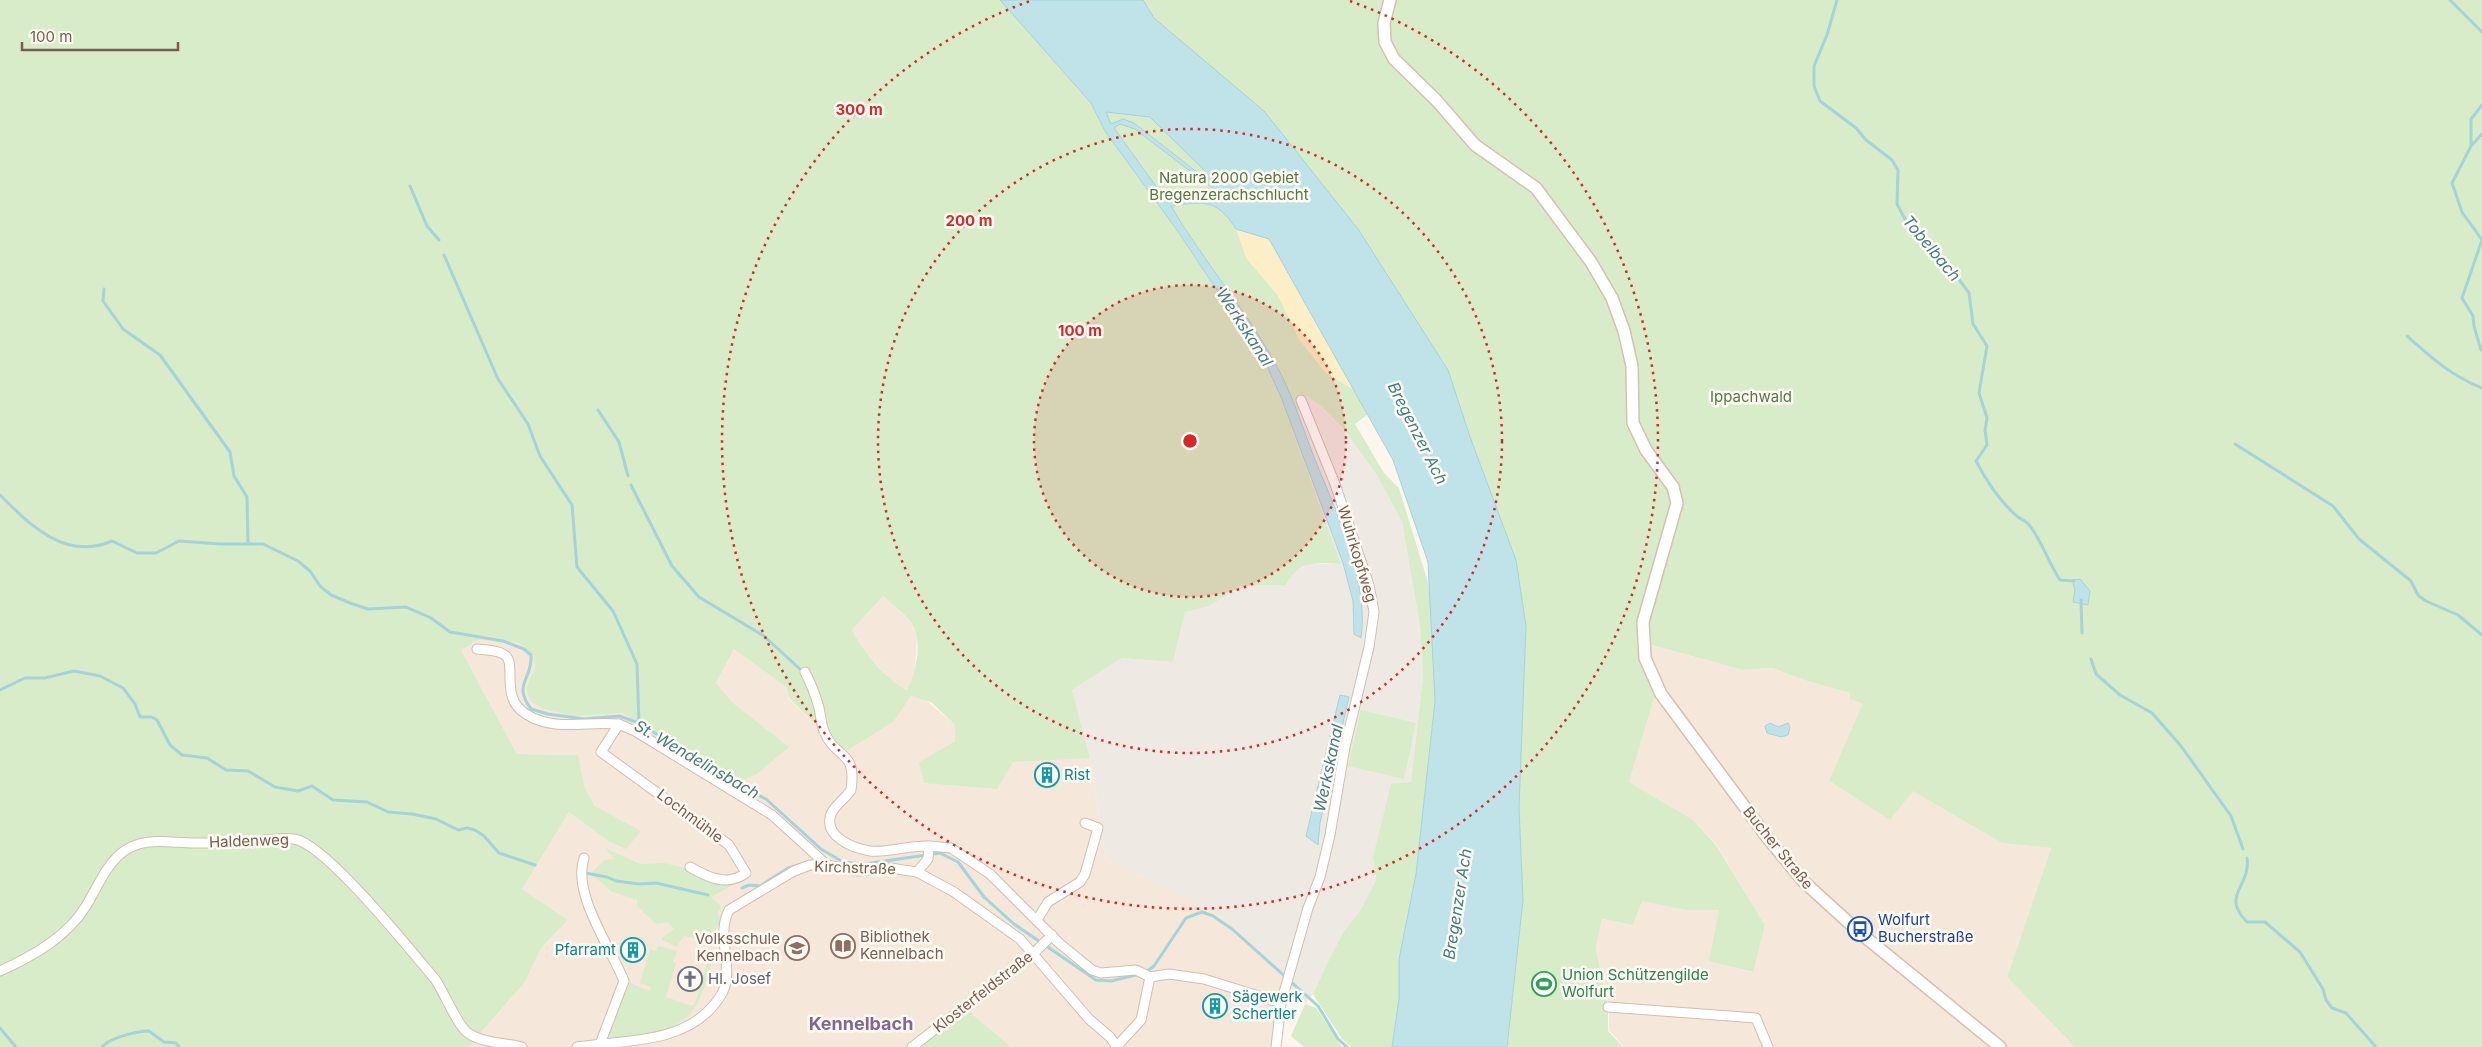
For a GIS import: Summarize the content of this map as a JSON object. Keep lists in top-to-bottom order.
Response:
{
  "streets": {
    "street": [
      "Wuhrkopfweg",
      "Lochmühle",
      "Haldenweg",
      "Bucher Straße",
      "Kirchstraße",
      "Klosterfeldstraße"
    ]
  },
  "crossings": [
    ["Kirchstraße", "Klosterfeldstraße"]
  ],
  "districts": ["Kennelbach"],
  "water": [
    "Tobelbach",
    "Werkskanal",
    "Bregenzer Ach",
    "St. Wendelinsbach"
  ],
  "parks": ["Natura 2000 Gebiet Bregenzerachschlucht", "Ippachwald"],
  "places": {
    "building": ["Rist", "Pfarramt", "Sägewerk Schertler"],
    "bus stop": ["Wolfurt Bucherstraße"],
    "library": ["Bibliothek Kennelbach"],
    "school or university": ["Volksschule Kennelbach"],
    "church": ["Hl. Josef"],
    "sports": ["Union Schützengilde Wolfurt"]
  },
  "scale_bar": "100 m",
  "rings": ["300 m", "200 m", "100 m"]
}
